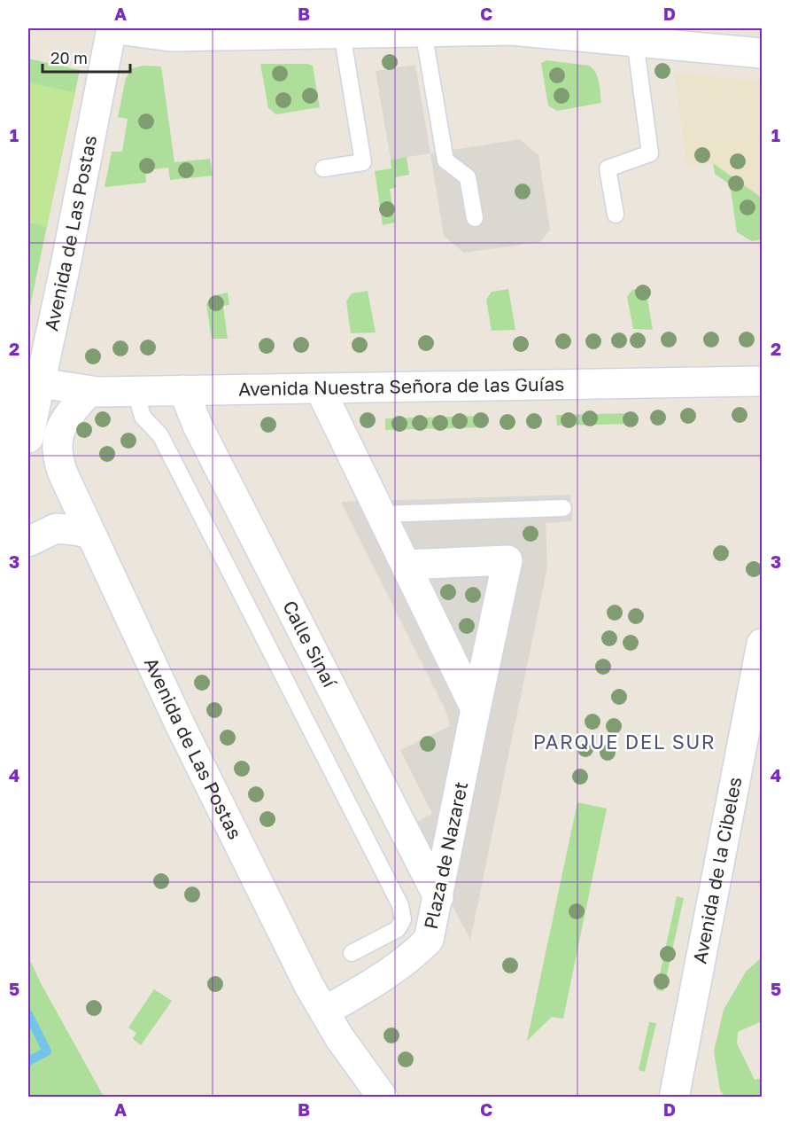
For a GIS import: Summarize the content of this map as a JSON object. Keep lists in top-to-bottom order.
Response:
{
  "streets": {
    "street": [
      "Avenida de Las Postas",
      "Avenida Nuestra Señora de las Guías",
      "Calle Sinaí",
      "Plaza de Nazaret",
      "Avenida de la Cibeles"
    ]
  },
  "crossings": [
    ["Avenida de Las Postas", "Avenida Nuestra Señora de las Guías"],
    ["Avenida de Las Postas", "Plaza de Nazaret"],
    ["Avenida Nuestra Señora de las Guías", "Calle Sinaí"],
    ["Calle Sinaí", "Plaza de Nazaret"]
  ],
  "districts": ["PARQUE DEL SUR"],
  "scale_bar": "20 m",
  "grid": {
    "columns": [
      "A",
      "B",
      "C",
      "D"
    ],
    "rows": [
      "1",
      "2",
      "3",
      "4",
      "5"
    ]
  }
}
